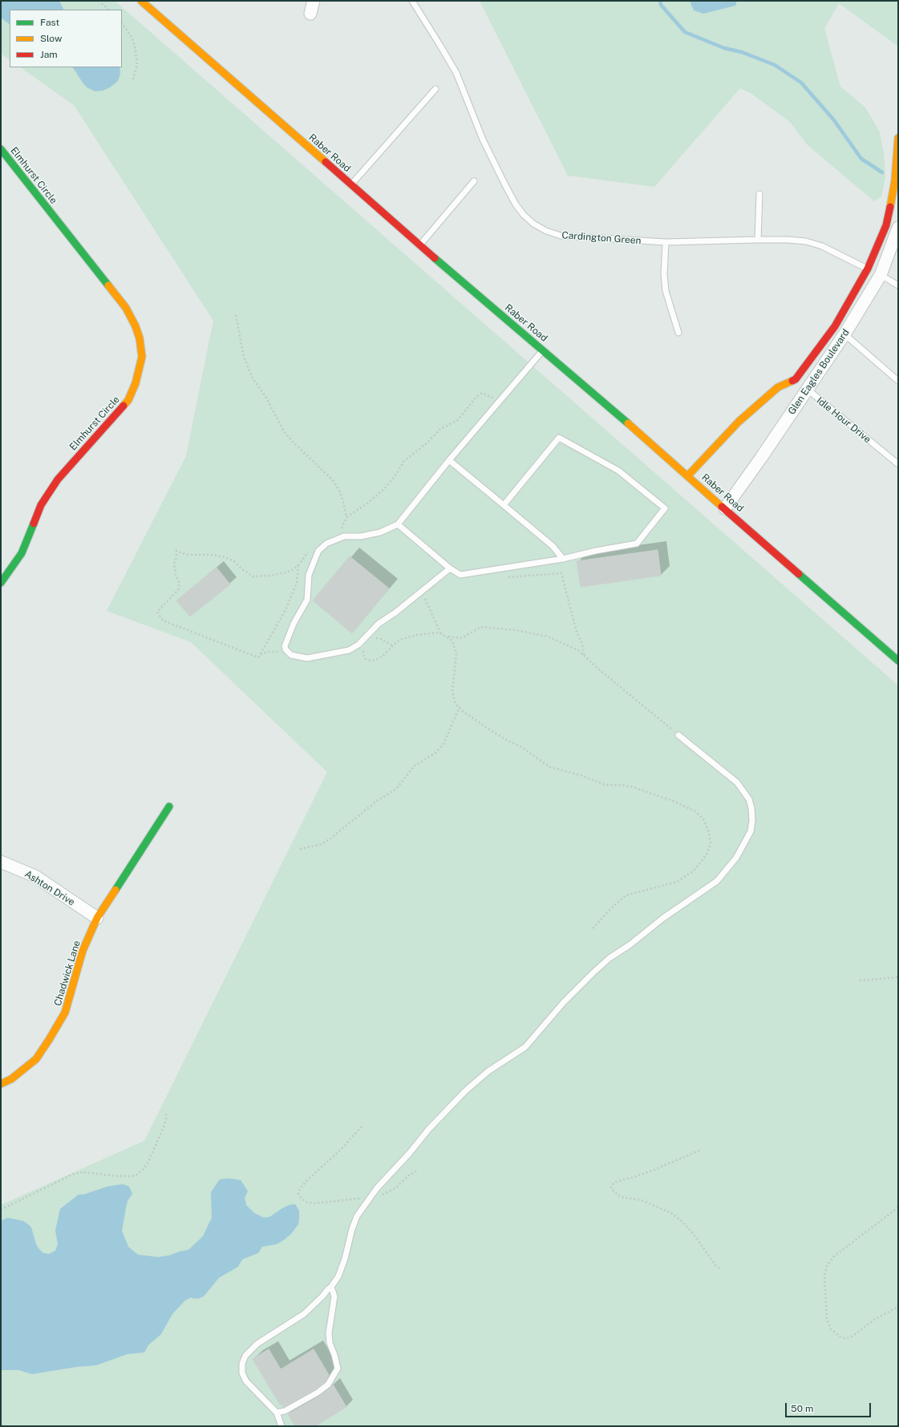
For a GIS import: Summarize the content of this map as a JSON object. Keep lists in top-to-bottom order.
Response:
{
  "streets": {
    "street": [
      "Raber Road",
      "Elmhurst Circle",
      "Glen Eagles Boulevard",
      "Ashton Drive",
      "Chadwick Lane"
    ],
    "lane": ["Cardington Green", "Idle Hour Drive"]
  },
  "crossings": [
    ["Raber Road", "Glen Eagles Boulevard"],
    ["Cardington Green", "Glen Eagles Boulevard"],
    ["Glen Eagles Boulevard", "Idle Hour Drive"],
    ["Ashton Drive", "Chadwick Lane"]
  ],
  "legend": ["Fast", "Slow", "Jam"],
  "scale_bar": "50 m"
}
